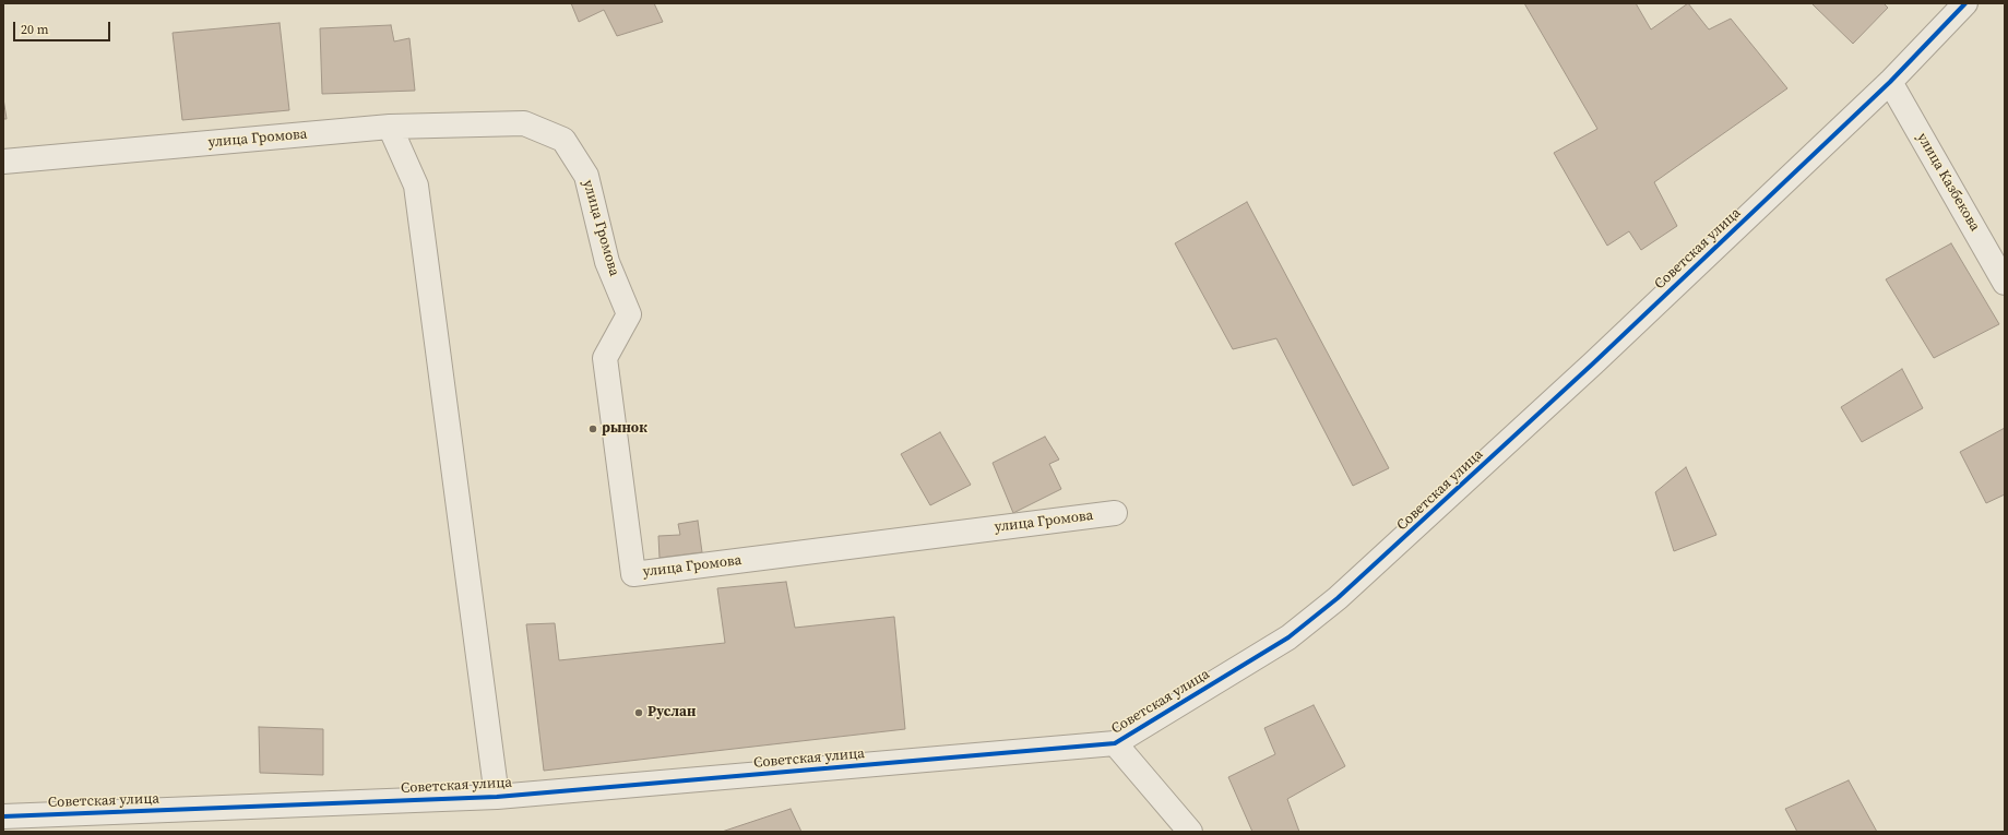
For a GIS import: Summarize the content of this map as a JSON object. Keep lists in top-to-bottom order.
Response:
{
  "streets": {
    "street": ["улица Громова", "улица Казбекова", "Советская улица"]
  },
  "crossings": [
    ["улица Казбекова", "Советская улица"]
  ],
  "places": ["рынок", "Руслан"],
  "scale_bar": "20 m"
}
